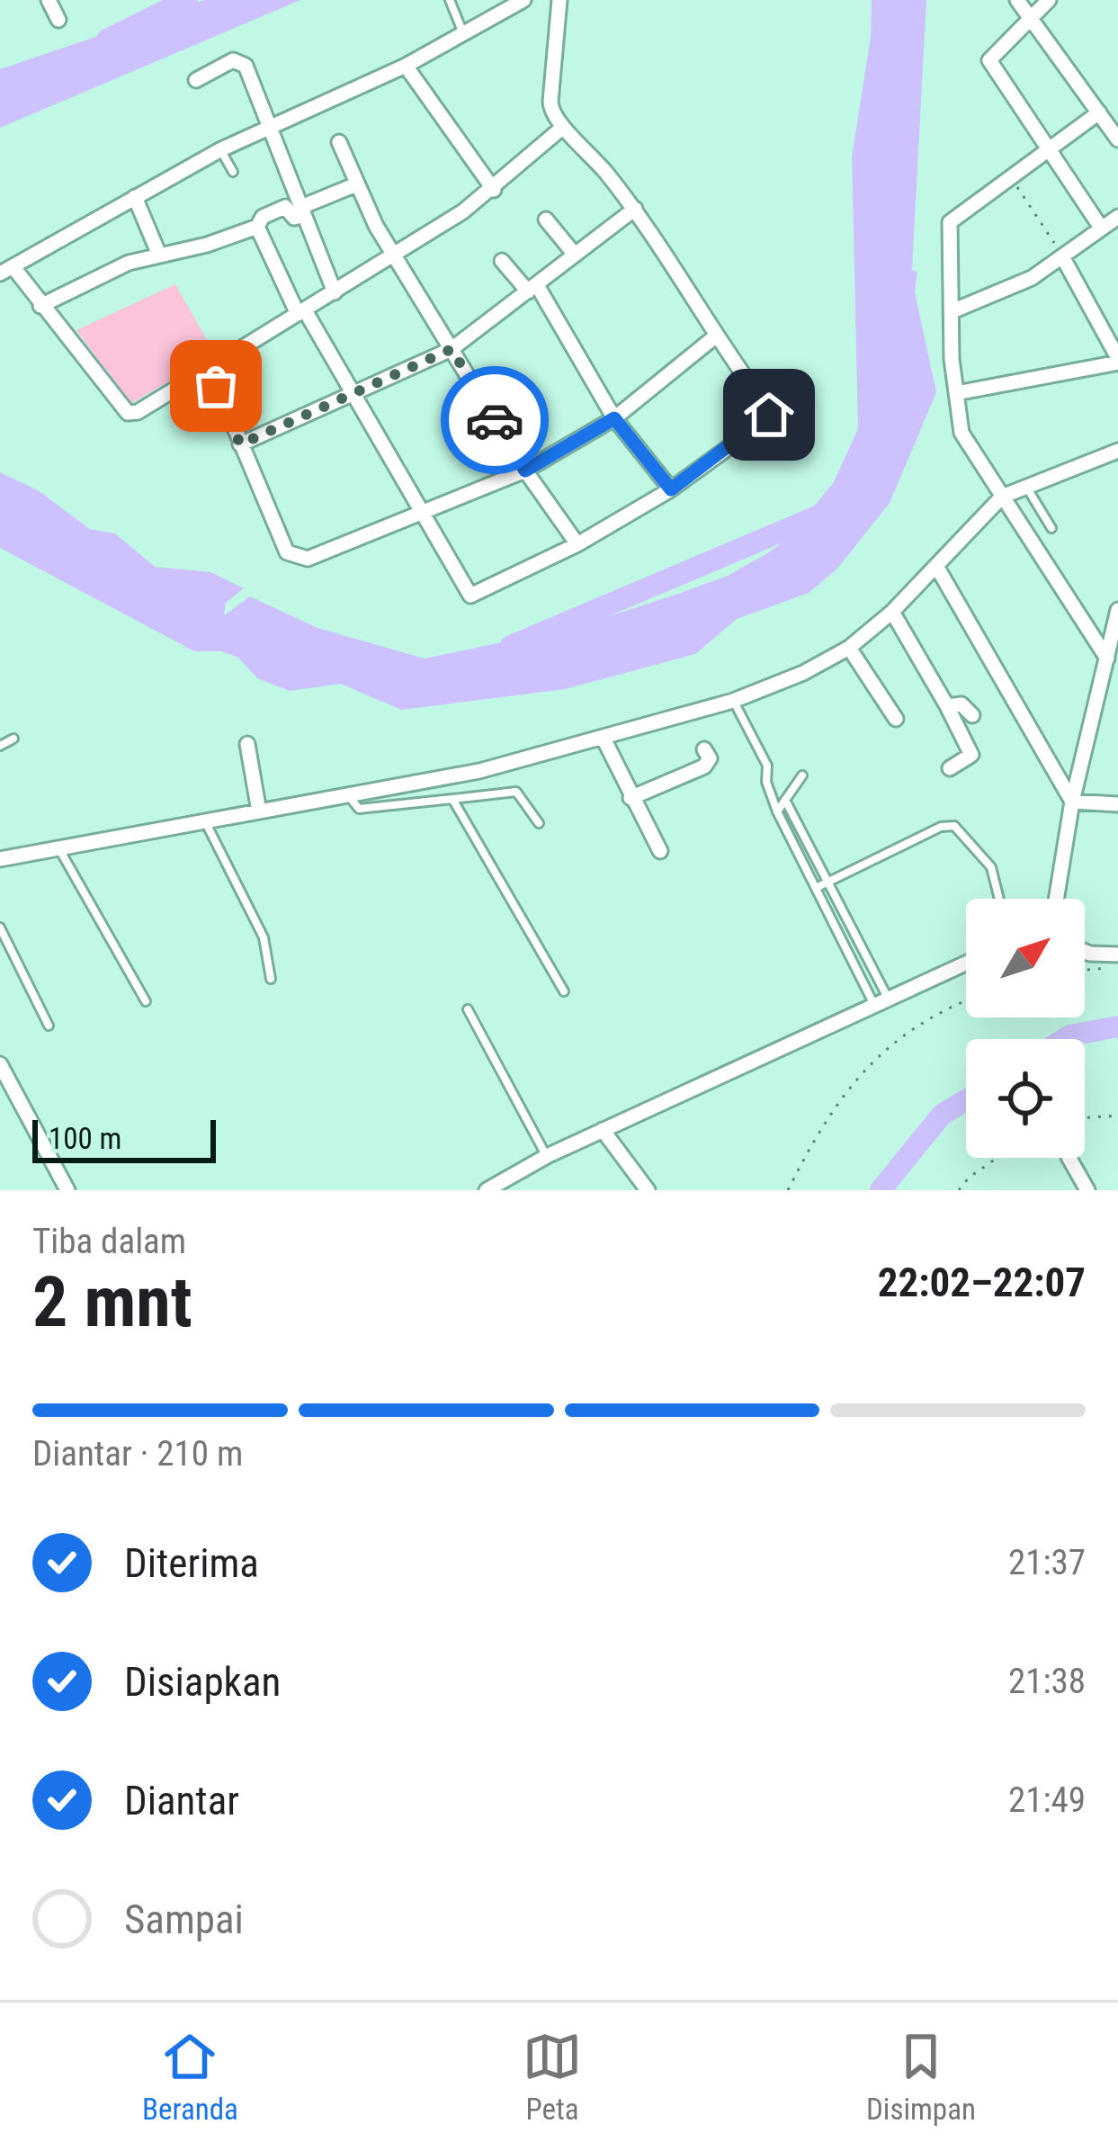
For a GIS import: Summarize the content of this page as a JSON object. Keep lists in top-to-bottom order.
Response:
{
  "scale_bar": "100 m",
  "north": "top right",
  "page": {
    "scale": "100 m",
    "heading": ["2 mnt", "Tiba dalam", "22:02–22:07"],
    "bar": "Diantar · 210 m",
    "list": [
      ["Diterima", "21:37"],
      ["Disiapkan", "21:38"],
      ["Diantar", "21:49"],
      "Sampai"
    ],
    "tabs": ["Beranda", "Peta", "Disimpan"]
  }
}
